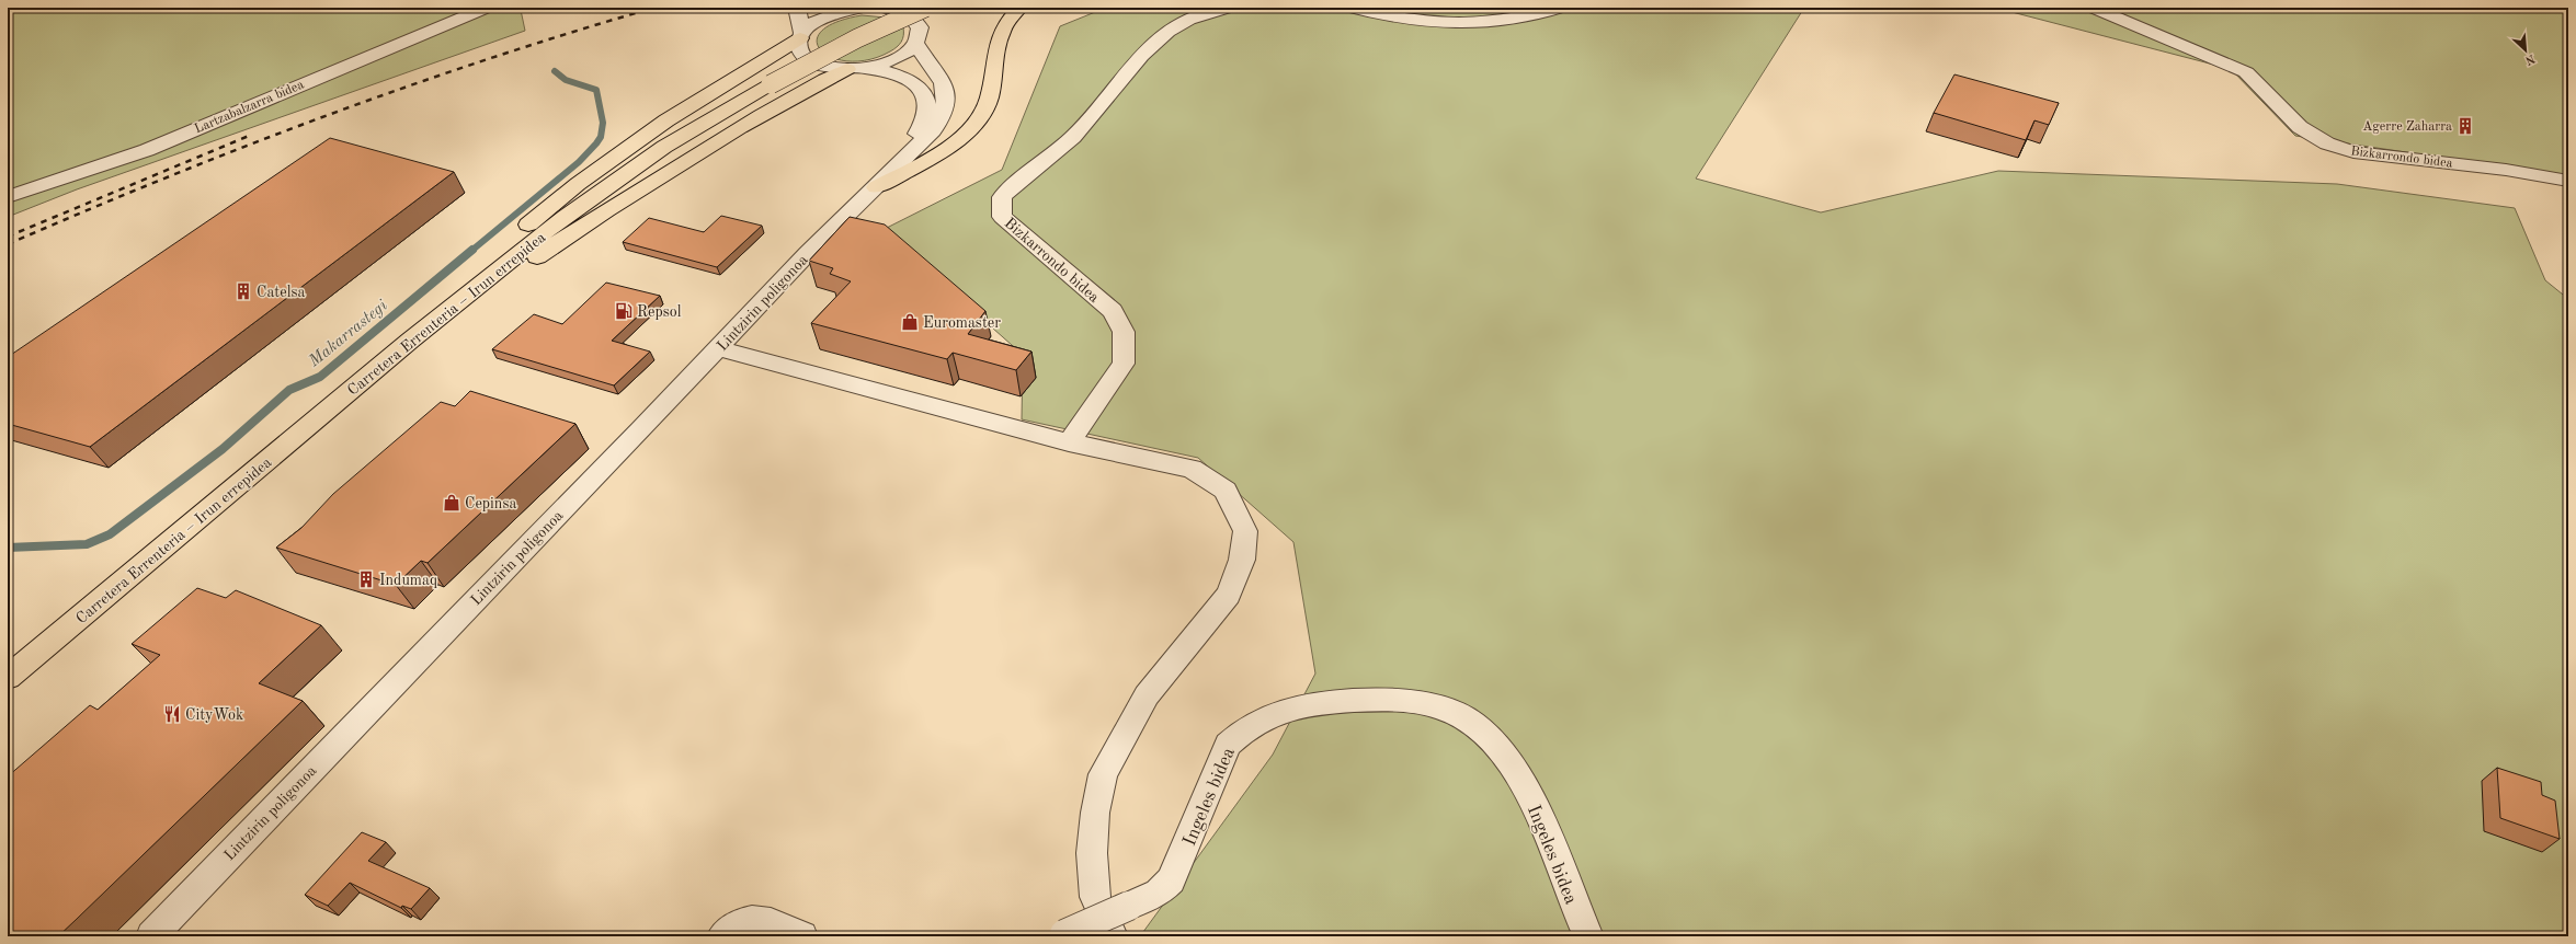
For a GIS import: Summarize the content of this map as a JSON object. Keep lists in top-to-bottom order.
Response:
{
  "streets": {
    "main road": ["Carretera Errenteria – Irun errepidea"],
    "street": [
      "Lartzabalzarra bidea",
      "Bizkarrondo bidea",
      "Lintzirin poligonoa",
      "Ingeles bidea"
    ]
  },
  "water": ["Makarrastegi"],
  "places": {
    "building": ["Agerre Zaharra", "Catelsa", "Indumaq"],
    "fuel station": ["Repsol"],
    "shop": ["Euromaster", "Cepinsa"],
    "restaurant": ["CityWok"]
  },
  "north": "bottom right"
}
